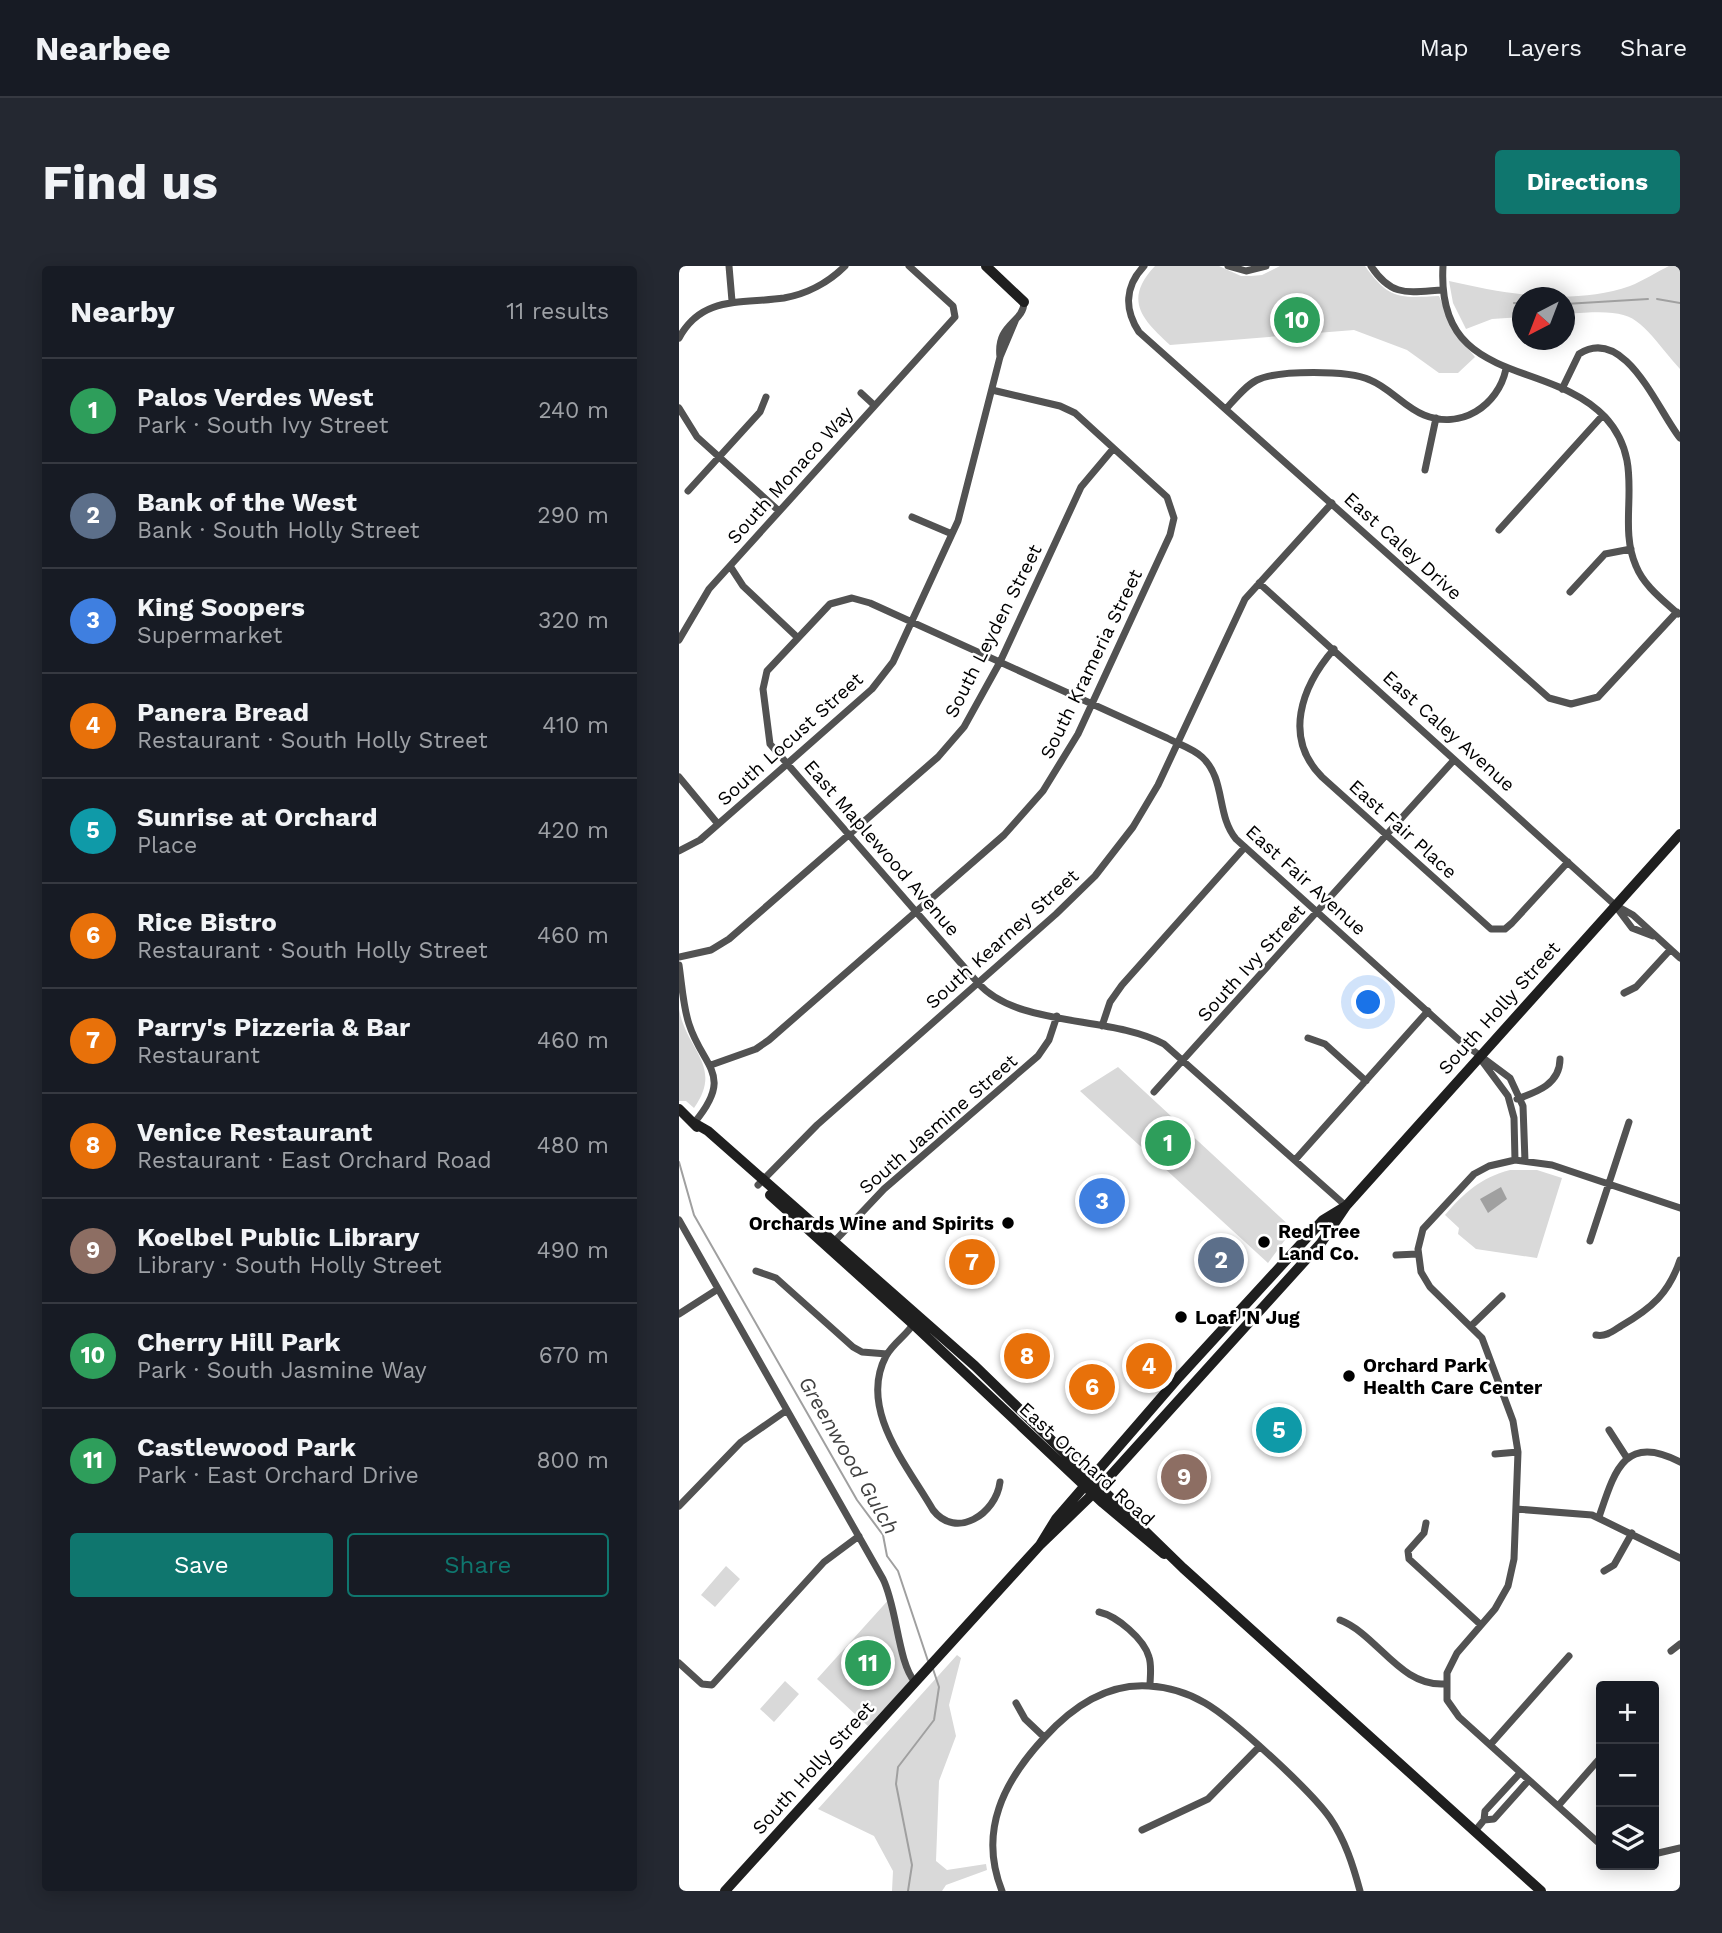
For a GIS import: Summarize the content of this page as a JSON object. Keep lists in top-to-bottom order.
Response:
{
  "streets": {
    "main road": ["South Holly Street", "East Orchard Road"],
    "street": [
      "South Monaco Way",
      "East Caley Drive",
      "South Leyden Street",
      "South Krameria Street",
      "East Caley Avenue",
      "South Locust Street",
      "East Fair Place",
      "East Maplewood Avenue",
      "East Fair Avenue",
      "South Kearney Street",
      "South Ivy Street",
      "South Jasmine Street"
    ]
  },
  "crossings": [
    ["South Monaco Way", "East Maplewood Avenue"],
    ["South Monaco Way", "East Fair Avenue"],
    ["East Caley Drive", "South Kearney Street"],
    ["South Leyden Street", "South Krameria Street"],
    ["South Leyden Street", "East Maplewood Avenue"],
    ["South Leyden Street", "East Fair Avenue"],
    ["South Krameria Street", "South Locust Street"],
    ["South Krameria Street", "East Maplewood Avenue"],
    ["South Krameria Street", "East Fair Avenue"],
    ["East Caley Avenue", "East Fair Place"],
    ["East Caley Avenue", "South Kearney Street"],
    ["East Caley Avenue", "South Ivy Street"],
    ["East Caley Avenue", "South Holly Street"],
    ["South Locust Street", "East Maplewood Avenue"],
    ["South Locust Street", "East Fair Avenue"],
    ["East Fair Place", "South Ivy Street"],
    ["East Maplewood Avenue", "East Fair Avenue"],
    ["East Maplewood Avenue", "South Kearney Street"],
    ["East Maplewood Avenue", "South Ivy Street"],
    ["East Maplewood Avenue", "South Holly Street"],
    ["East Maplewood Avenue", "South Jasmine Street"],
    ["East Fair Avenue", "South Kearney Street"],
    ["East Fair Avenue", "South Ivy Street"],
    ["East Fair Avenue", "South Holly Street"],
    ["South Kearney Street", "East Orchard Road"],
    ["South Holly Street", "East Orchard Road"],
    ["South Jasmine Street", "East Orchard Road"]
  ],
  "water": ["Greenwood Gulch"],
  "places": [
    "Orchards Wine and Spirits",
    "Red Tree Land Co.",
    "Loaf 'N Jug",
    "Orchard Park Health Care Center"
  ],
  "north": "bottom left",
  "page": {
    "header": "Nearbee",
    "nav": ["Map", "Layers", "Share"],
    "buttons": [
      "Directions",
      ["Save", "Share"]
    ],
    "title": "Find us",
    "heading": ["Nearby", "11 results"],
    "pins": [
      "10",
      "1",
      "3",
      "2",
      "7",
      "8",
      "4",
      "6",
      "5",
      "9",
      "11"
    ],
    "list": [
      {
        "mark": "1",
        "name": "Palos Verdes West",
        "note": "Park · South Ivy Street",
        "value": "240 m"
      },
      {
        "mark": "2",
        "name": "Bank of the West",
        "note": "Bank · South Holly Street",
        "value": "290 m"
      },
      {
        "mark": "3",
        "name": "King Soopers",
        "note": "Supermarket",
        "value": "320 m"
      },
      {
        "mark": "4",
        "name": "Panera Bread",
        "note": "Restaurant · South Holly Street",
        "value": "410 m"
      },
      {
        "mark": "5",
        "name": "Sunrise at Orchard",
        "note": "Place",
        "value": "420 m"
      },
      {
        "mark": "6",
        "name": "Rice Bistro",
        "note": "Restaurant · South Holly Street",
        "value": "460 m"
      },
      {
        "mark": "7",
        "name": "Parry's Pizzeria & Bar",
        "note": "Restaurant",
        "value": "460 m"
      },
      {
        "mark": "8",
        "name": "Venice Restaurant",
        "note": "Restaurant · East Orchard Road",
        "value": "480 m"
      },
      {
        "mark": "9",
        "name": "Koelbel Public Library",
        "note": "Library · South Holly Street",
        "value": "490 m"
      },
      {
        "mark": "10",
        "name": "Cherry Hill Park",
        "note": "Park · South Jasmine Way",
        "value": "670 m"
      },
      {
        "mark": "11",
        "name": "Castlewood Park",
        "note": "Park · East Orchard Drive",
        "value": "800 m"
      }
    ],
    "map_buttons": ["+", "−"]
  }
}
